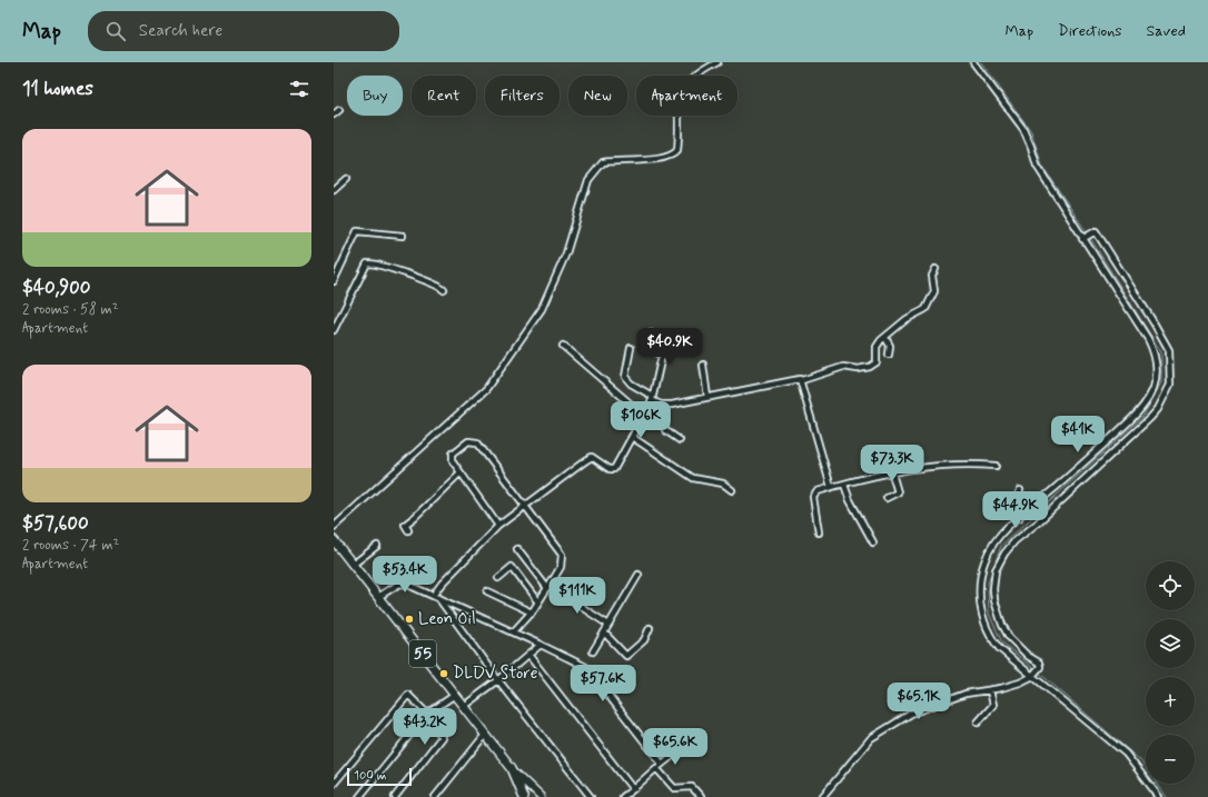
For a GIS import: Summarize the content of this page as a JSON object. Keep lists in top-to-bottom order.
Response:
{
  "streets": {
    "highway": ["55"]
  },
  "places": ["Leon Oil", "DLDV Store"],
  "scale_bar": "100 m",
  "page": {
    "header": "Map",
    "search": "Search here",
    "nav": ["Map", "Directions", "Saved"],
    "heading": "11 homes",
    "chip": [
      "Buy",
      "Rent",
      "Filters",
      "New",
      "Apartment"
    ],
    "list": [
      {
        "name": "$40,900",
        "note": "2 rooms · 58 m² · Apartment"
      },
      {
        "name": "$57,600",
        "note": "2 rooms · 74 m² · Apartment"
      }
    ],
    "price": [
      "$40.9K",
      "$106K",
      "$41K",
      "$73.3K",
      "$44.9K",
      "$53.4K",
      "$111K",
      "$57.6K",
      "$65.1K",
      "$43.2K",
      "$65.6K"
    ],
    "map_buttons": ["+", "−"],
    "scale": "100 m"
  }
}
